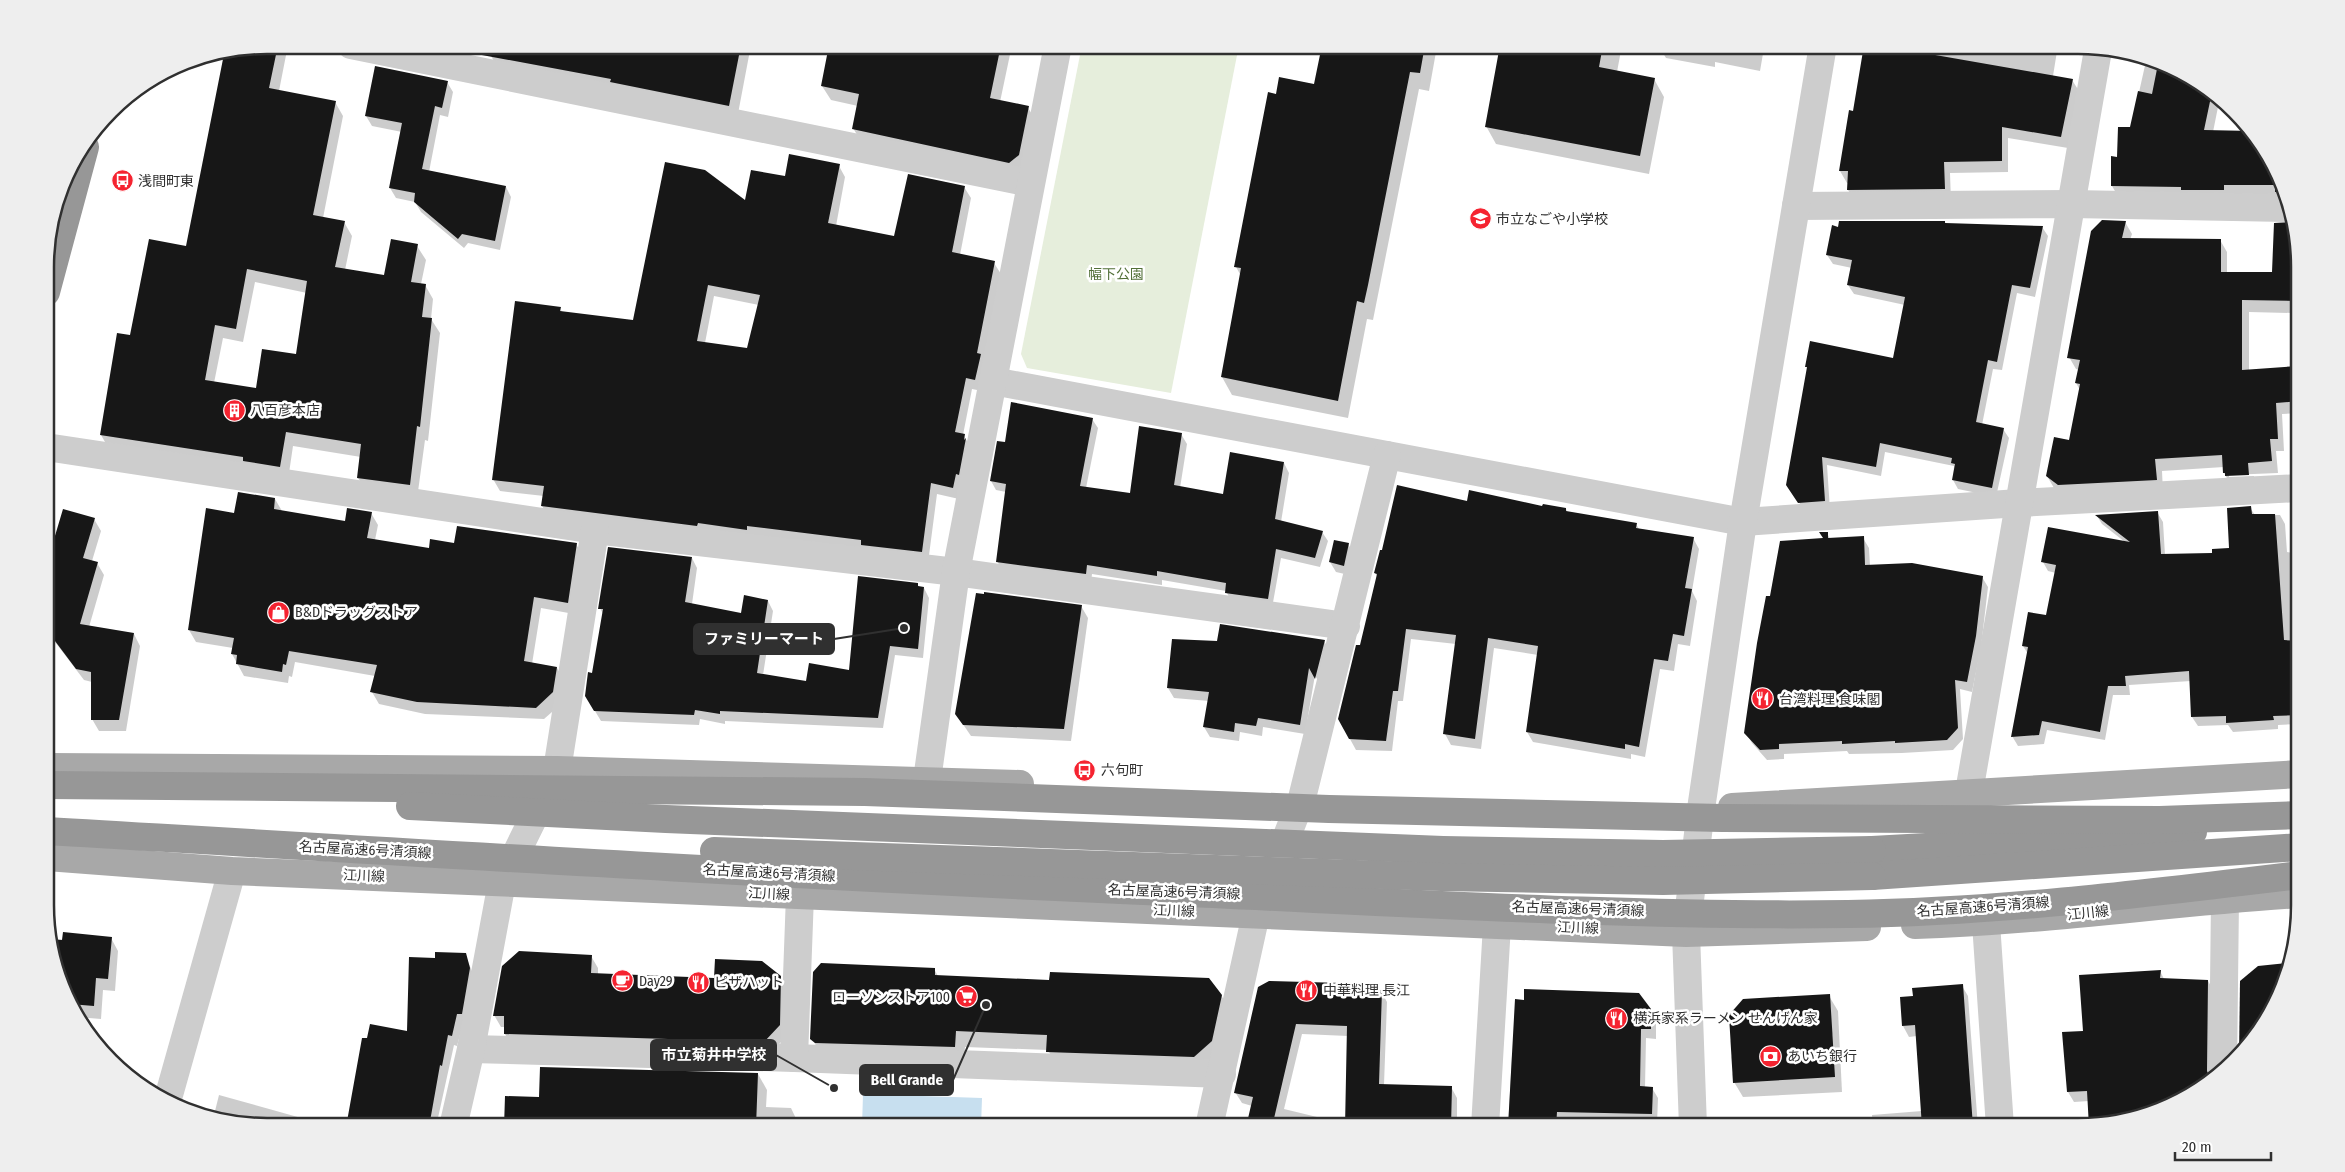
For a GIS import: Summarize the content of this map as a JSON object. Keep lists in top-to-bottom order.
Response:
{
  "streets": {
    "highway": ["名古屋高速6号清須線"],
    "main road": ["江川線"]
  },
  "parks": ["幅下公園"],
  "places": {
    "bus stop": ["浅間町東", "六句町"],
    "school or university": ["市立なごや小学校"],
    "building": ["八百彦本店"],
    "shop": ["B&Dドラッグストア"],
    "other": ["ファミリーマート", "Bell Grande", "市立菊井中学校"],
    "restaurant": [
      "台湾料理 食味閣",
      "ピザハット",
      "中華料理 長江",
      "横浜家系ラーメン せんげん家"
    ],
    "cafe": ["Day29"],
    "supermarket": ["ローソンストア100"],
    "bank": ["あいち銀行"]
  },
  "scale_bar": "20 m"
}
